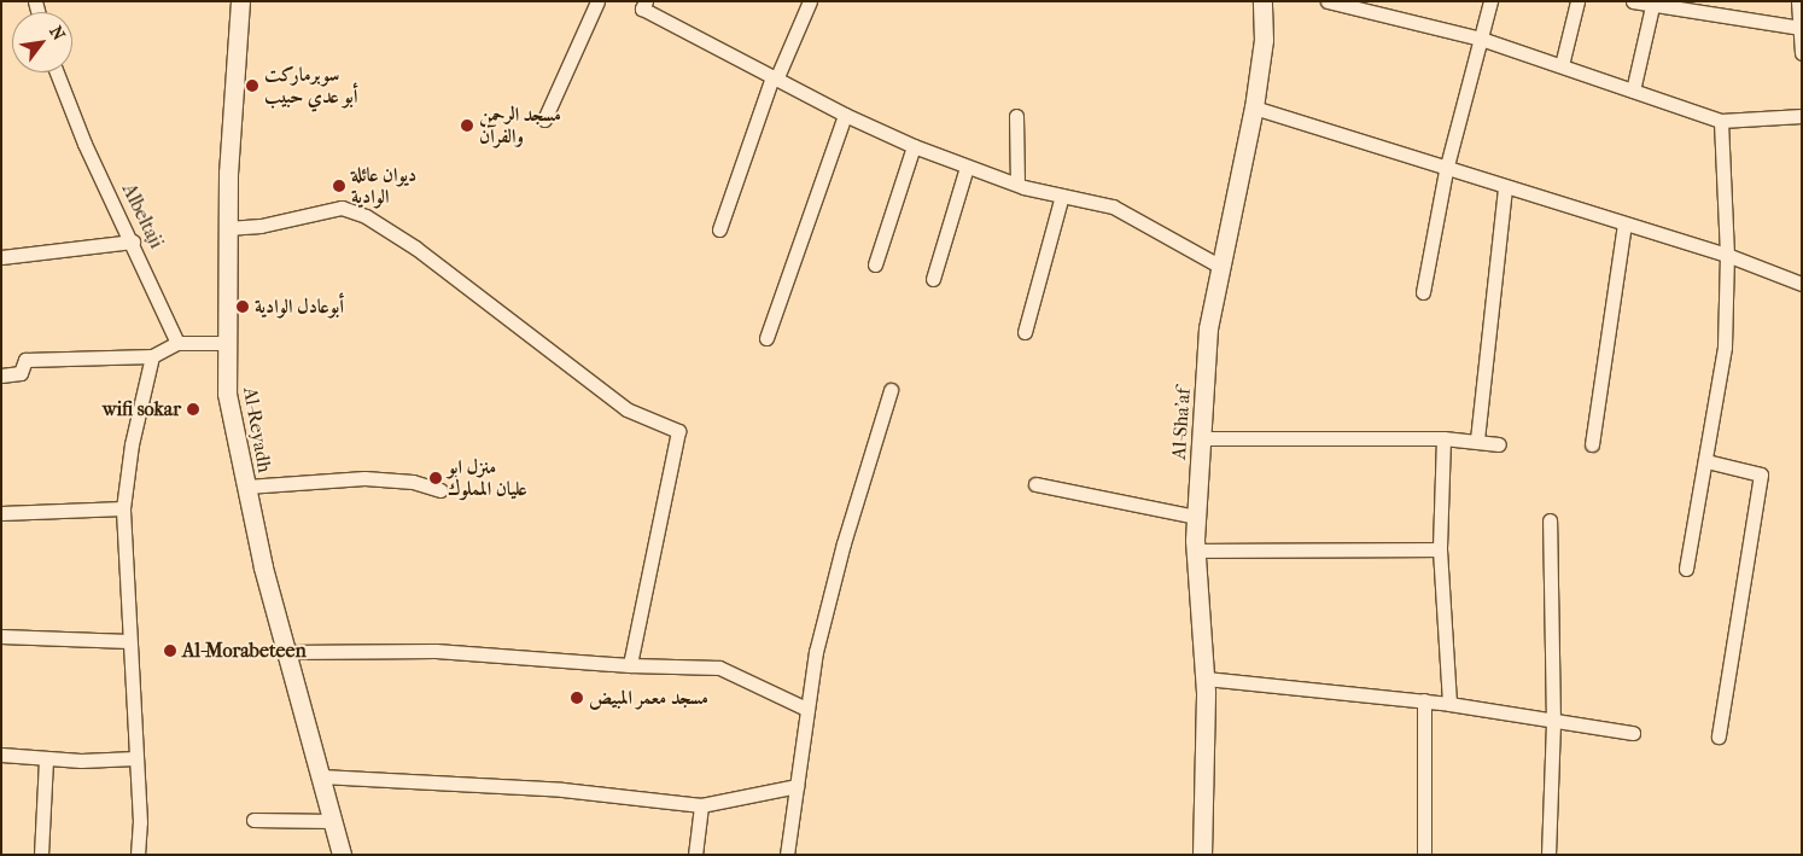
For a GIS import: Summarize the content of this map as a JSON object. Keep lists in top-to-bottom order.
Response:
{
  "streets": {
    "street": ["Albeltaji", "Al-Sha'af", "Al-Reyadh"]
  },
  "places": [
    "سوبرماركت أبو عدي حبيب",
    "مسجد الرحمن والفرآن",
    "ديوان عائلة الوادية",
    "أبوعادل الوادية",
    "wifi sokar",
    "منزل ابو عليان المملوك",
    "Al-Morabeteen",
    "مسجد معمر المبيض"
  ],
  "north": "top right"
}
